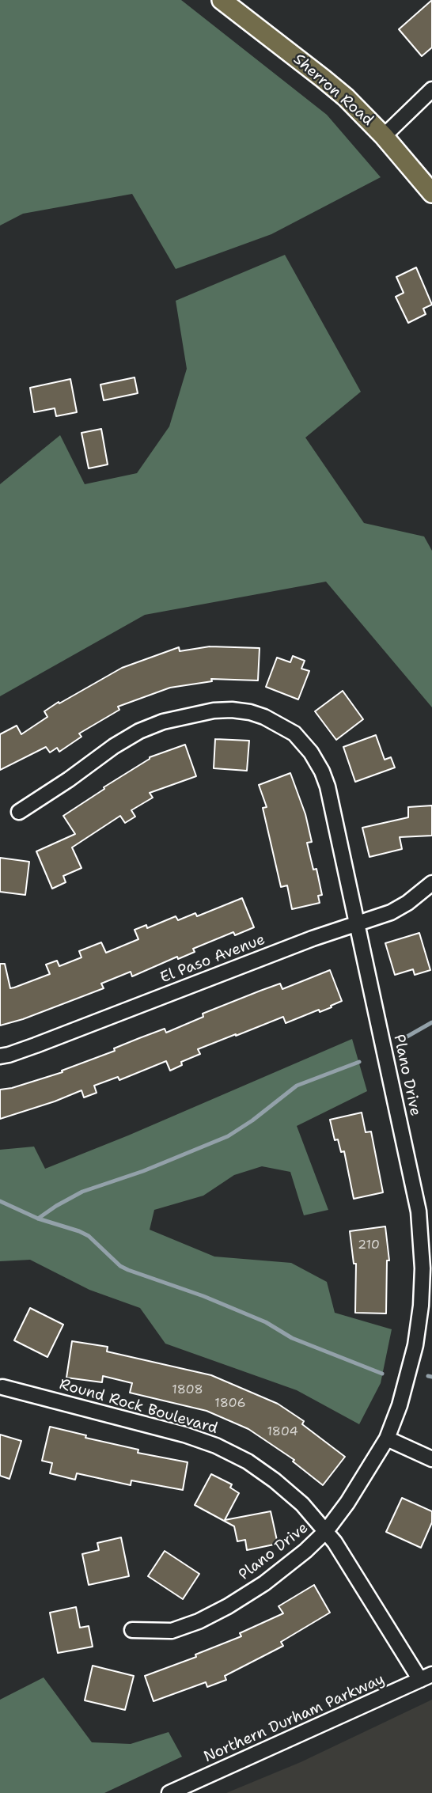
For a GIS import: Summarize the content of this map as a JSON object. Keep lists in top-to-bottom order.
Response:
{
  "streets": {
    "main road": ["Sherron Road"],
    "street": [
      "El Paso Avenue",
      "Plano Drive",
      "Round Rock Boulevard",
      "Northern Durham Parkway"
    ]
  },
  "crossings": [
    ["El Paso Avenue", "Plano Drive"],
    ["Plano Drive", "Round Rock Boulevard"],
    ["Round Rock Boulevard", "Northern Durham Parkway"]
  ],
  "house_numbers": [
    "210",
    "1808",
    "1806",
    "1804"
  ]
}
